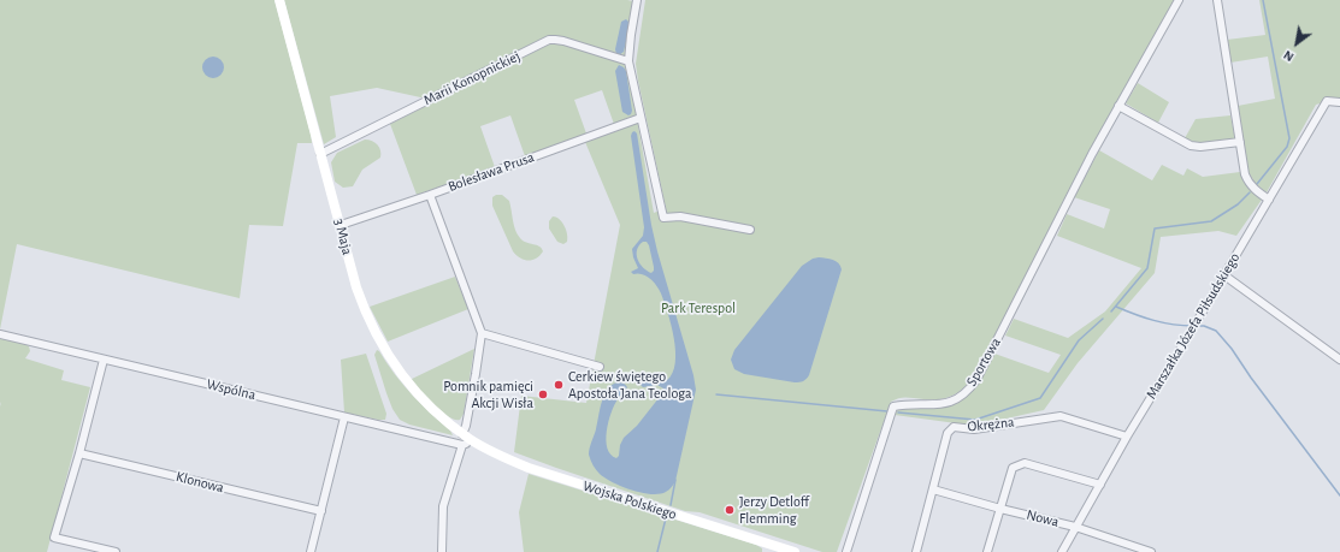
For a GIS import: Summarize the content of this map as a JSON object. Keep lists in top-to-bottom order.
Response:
{
  "streets": {
    "street": [
      "Marii Konopnickiej",
      "Bolesława Prusa",
      "3 Maja",
      "Marszałka Józefa Piłsudskiego",
      "Sportowa",
      "Wspólna",
      "Okrężna",
      "Klonowa",
      "Wojska Polskiego",
      "Nowa"
    ]
  },
  "crossings": [
    ["Marii Konopnickiej", "3 Maja"],
    ["Bolesława Prusa", "3 Maja"],
    ["3 Maja", "Wspólna"],
    ["3 Maja", "Wojska Polskiego"],
    ["Marszałka Józefa Piłsudskiego", "Okrężna"],
    ["Marszałka Józefa Piłsudskiego", "Nowa"],
    ["Wspólna", "Wojska Polskiego"],
    ["Okrężna", "Nowa"]
  ],
  "parks": ["Park Terespol"],
  "places": ["Cerkiew świętego Apostoła Jana Teologa", "Pomnik pamięci Akcji Wisła", "Jerzy Detloff Flemming"],
  "north": "bottom left"
}
